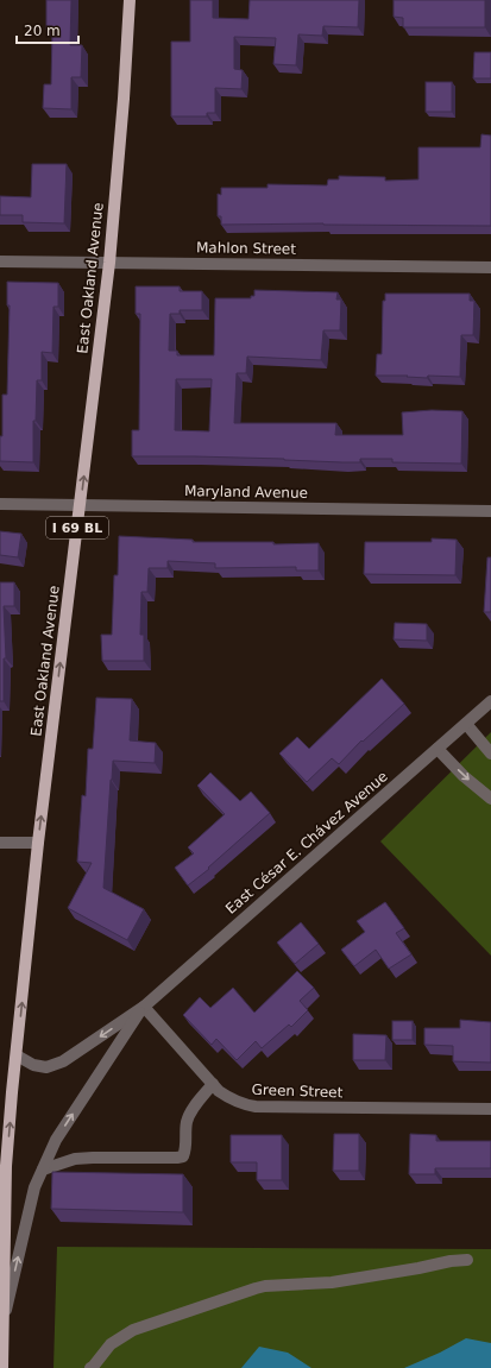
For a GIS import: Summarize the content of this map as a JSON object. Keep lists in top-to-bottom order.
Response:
{
  "streets": {
    "main road": ["East Oakland Avenue", "I 69 BL"],
    "street": [
      "Mahlon Street",
      "Maryland Avenue",
      "East César E. Chávez Avenue",
      "Green Street"
    ]
  },
  "crossings": [
    ["Mahlon Street", "East Oakland Avenue"],
    ["East Oakland Avenue", "Maryland Avenue"],
    ["East Oakland Avenue", "I 69 BL"],
    ["East Oakland Avenue", "East César E. Chávez Avenue"],
    ["I 69 BL", "East César E. Chávez Avenue"],
    ["East César E. Chávez Avenue", "Green Street"]
  ],
  "one_way": ["East Oakland Avenue"],
  "scale_bar": "20 m"
}
